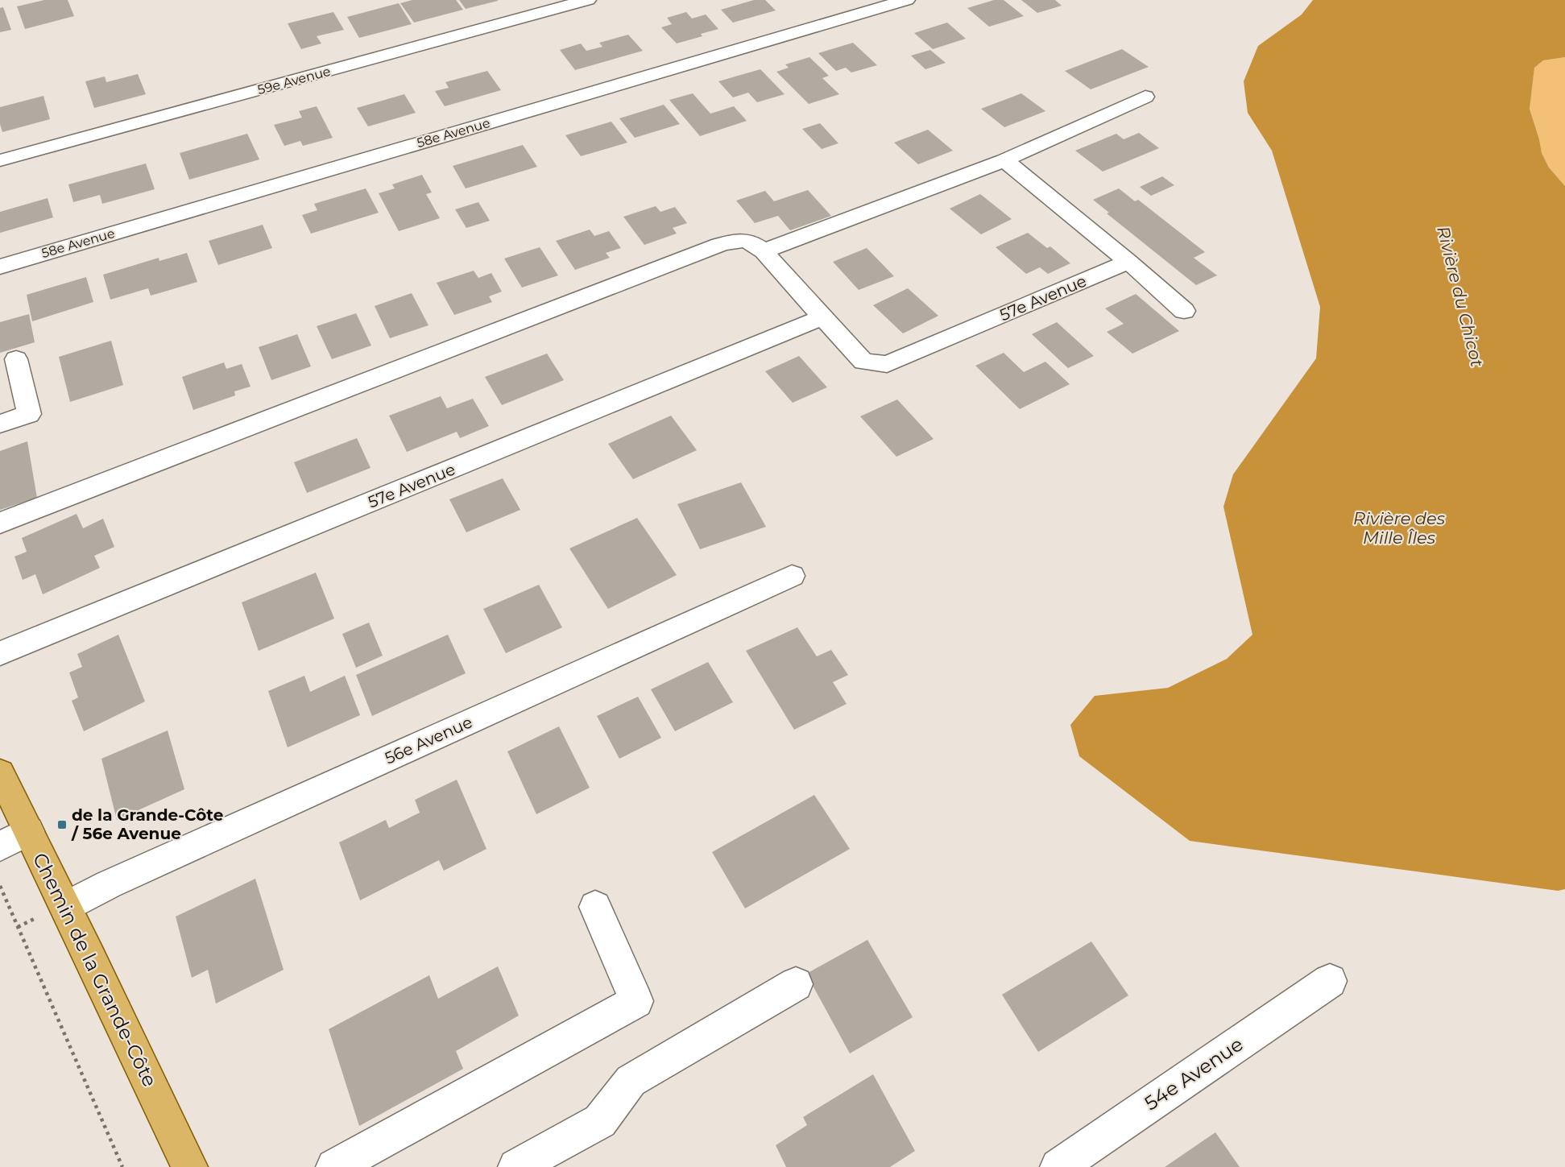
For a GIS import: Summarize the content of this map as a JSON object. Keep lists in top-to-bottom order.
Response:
{
  "streets": {
    "main road": ["Chemin de la Grande-Côte"],
    "street": [
      "59e Avenue",
      "58e Avenue",
      "57e Avenue",
      "56e Avenue",
      "54e Avenue"
    ]
  },
  "crossings": [
    ["56e Avenue", "Chemin de la Grande-Côte"]
  ],
  "water": ["Rivière du Chicot", "Rivière des Mille Îles"],
  "places": {
    "transit": ["de la Grande-Côte / 56e Avenue"]
  }
}
